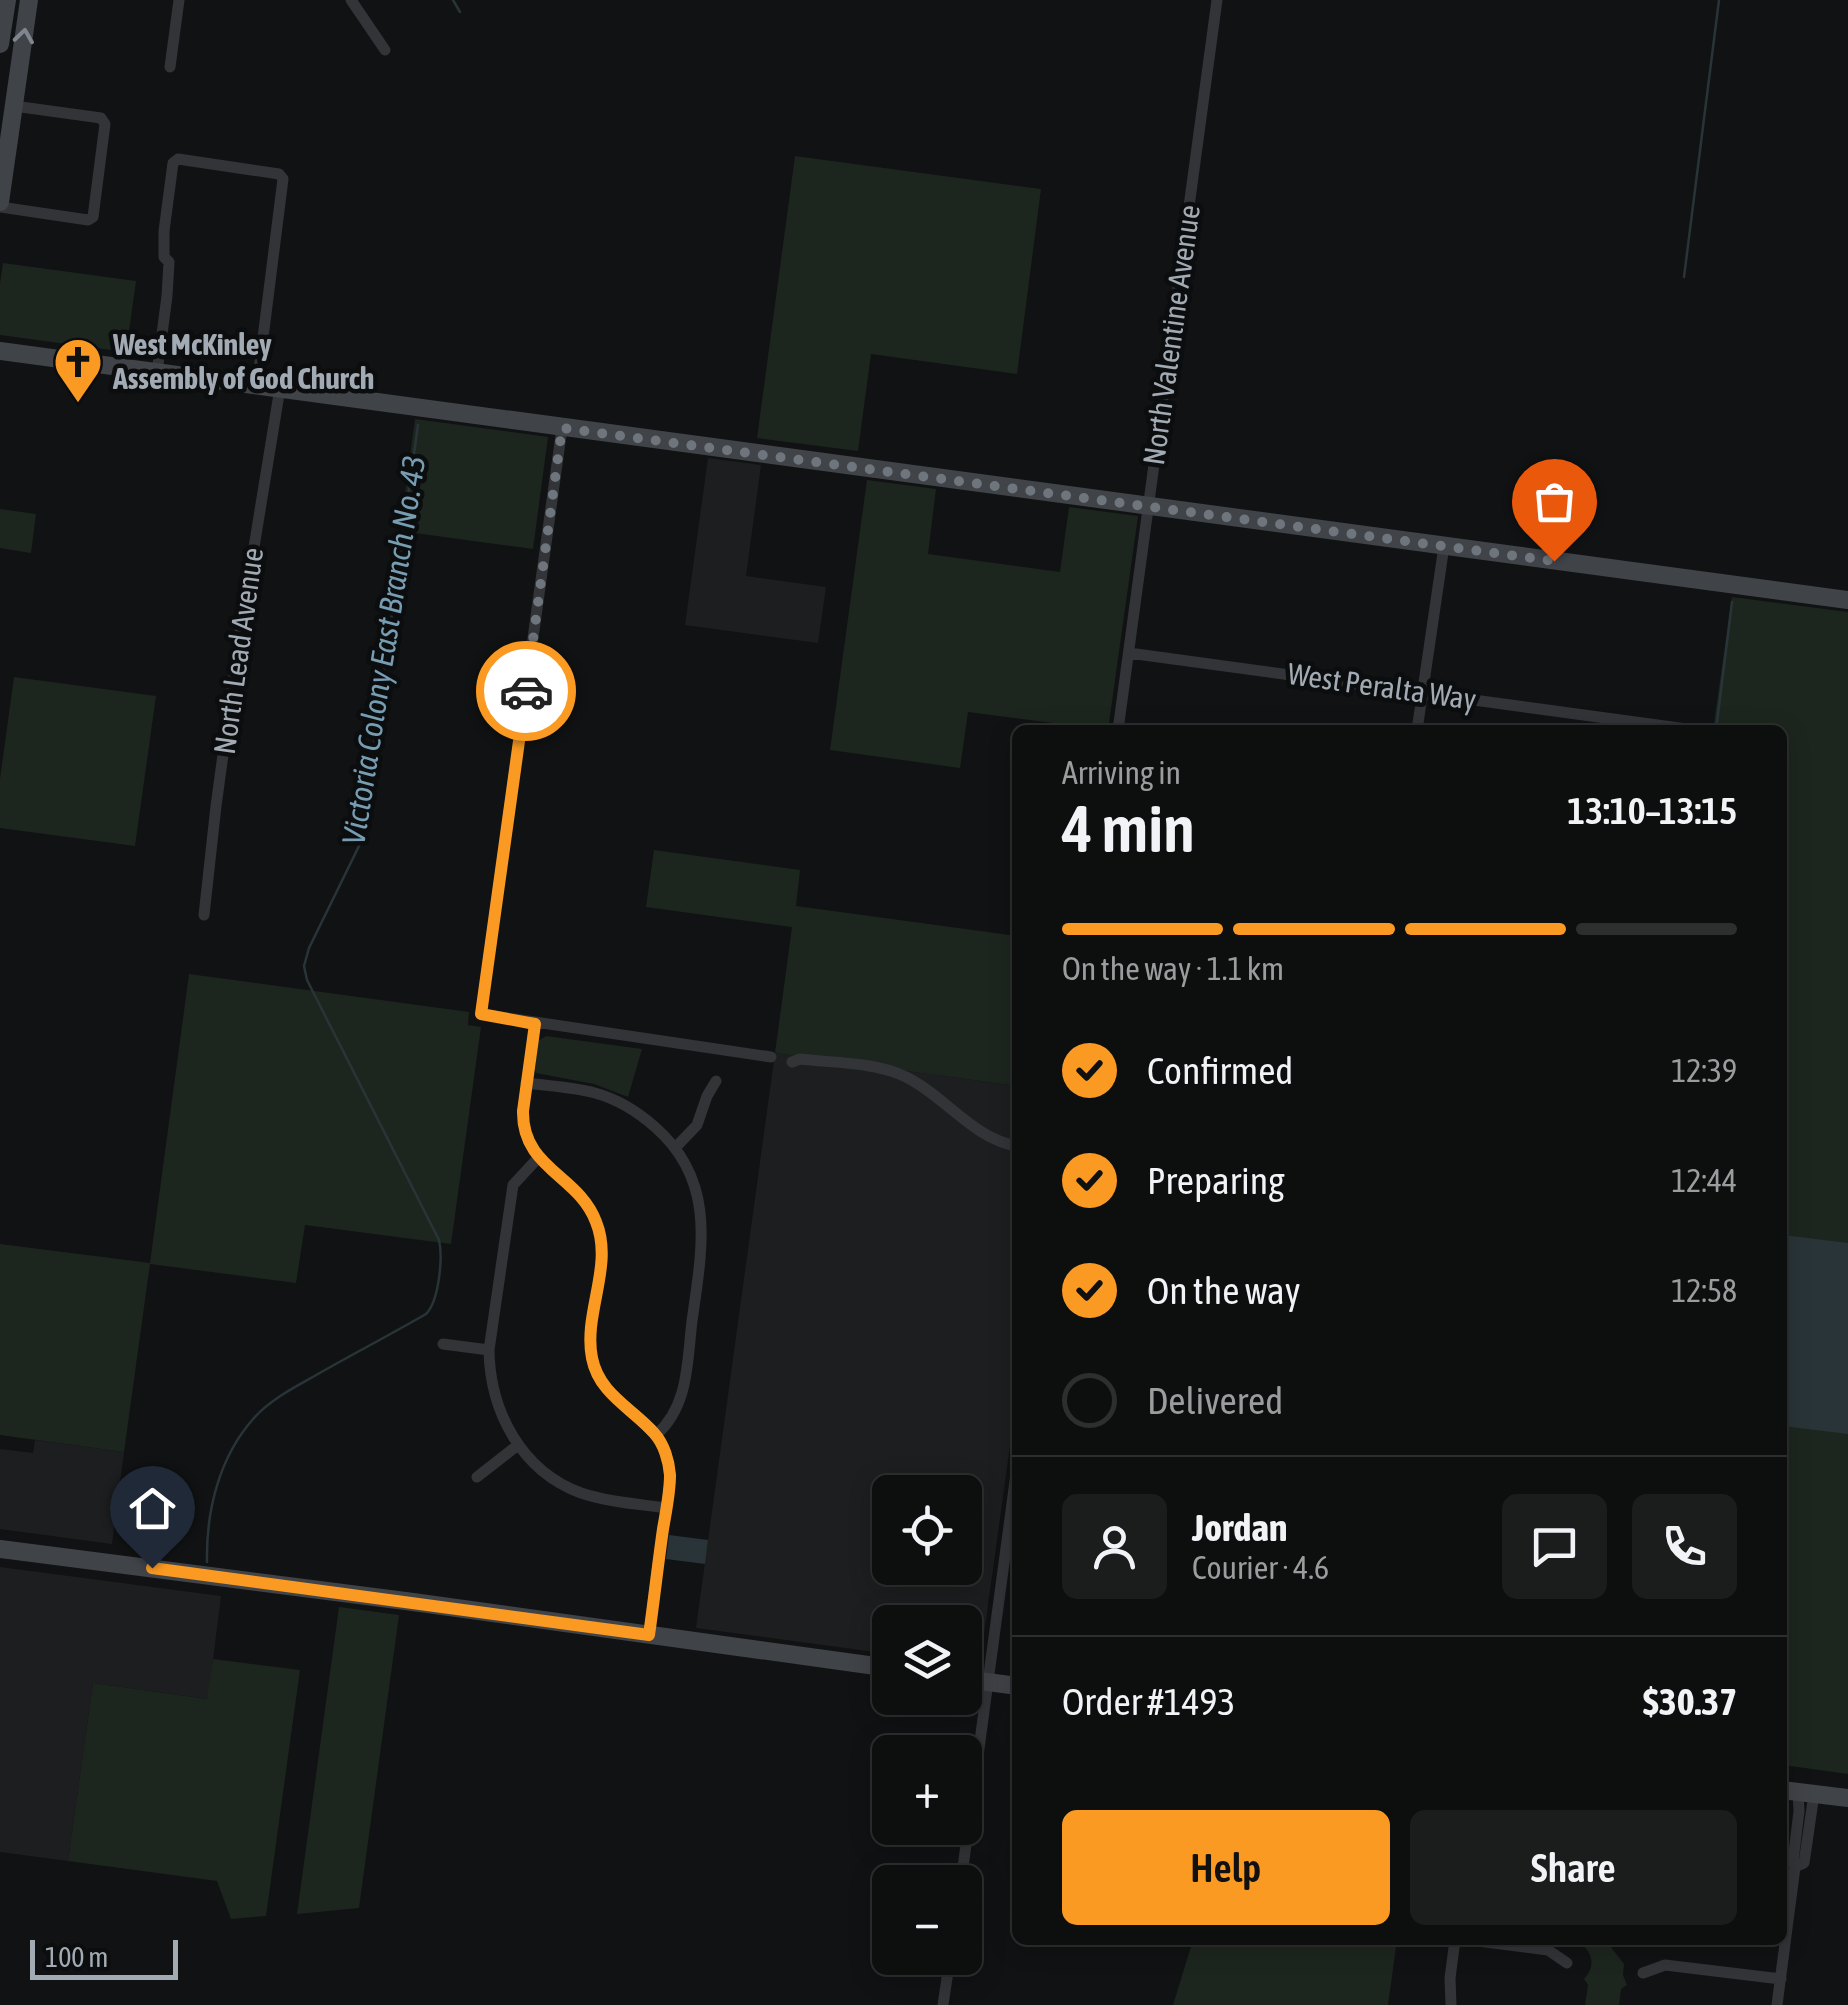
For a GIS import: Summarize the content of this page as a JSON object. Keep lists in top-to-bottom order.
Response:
{
  "streets": {
    "street": ["North Valentine Avenue", "North Lead Avenue", "West Peralta Way"]
  },
  "crossings": [
    ["North Valentine Avenue", "West Peralta Way"]
  ],
  "water": ["Victoria Colony East Branch No. 43"],
  "places": {
    "church": ["West McKinley Assembly of God Church"]
  },
  "scale_bar": "100 m",
  "page": {
    "heading": ["4 min", "Arriving in", "13:10–13:15"],
    "panel": [
      "Jordan",
      "Courier · 4.6",
      "Order #1493",
      "$30.37"
    ],
    "bar": "On the way · 1.1 km",
    "list": [
      ["Confirmed", "12:39"],
      ["Preparing", "12:44"],
      ["On the way", "12:58"],
      "Delivered"
    ],
    "map_buttons": ["+", "−"],
    "buttons": ["Help", "Share"],
    "scale": "100 m"
  }
}
